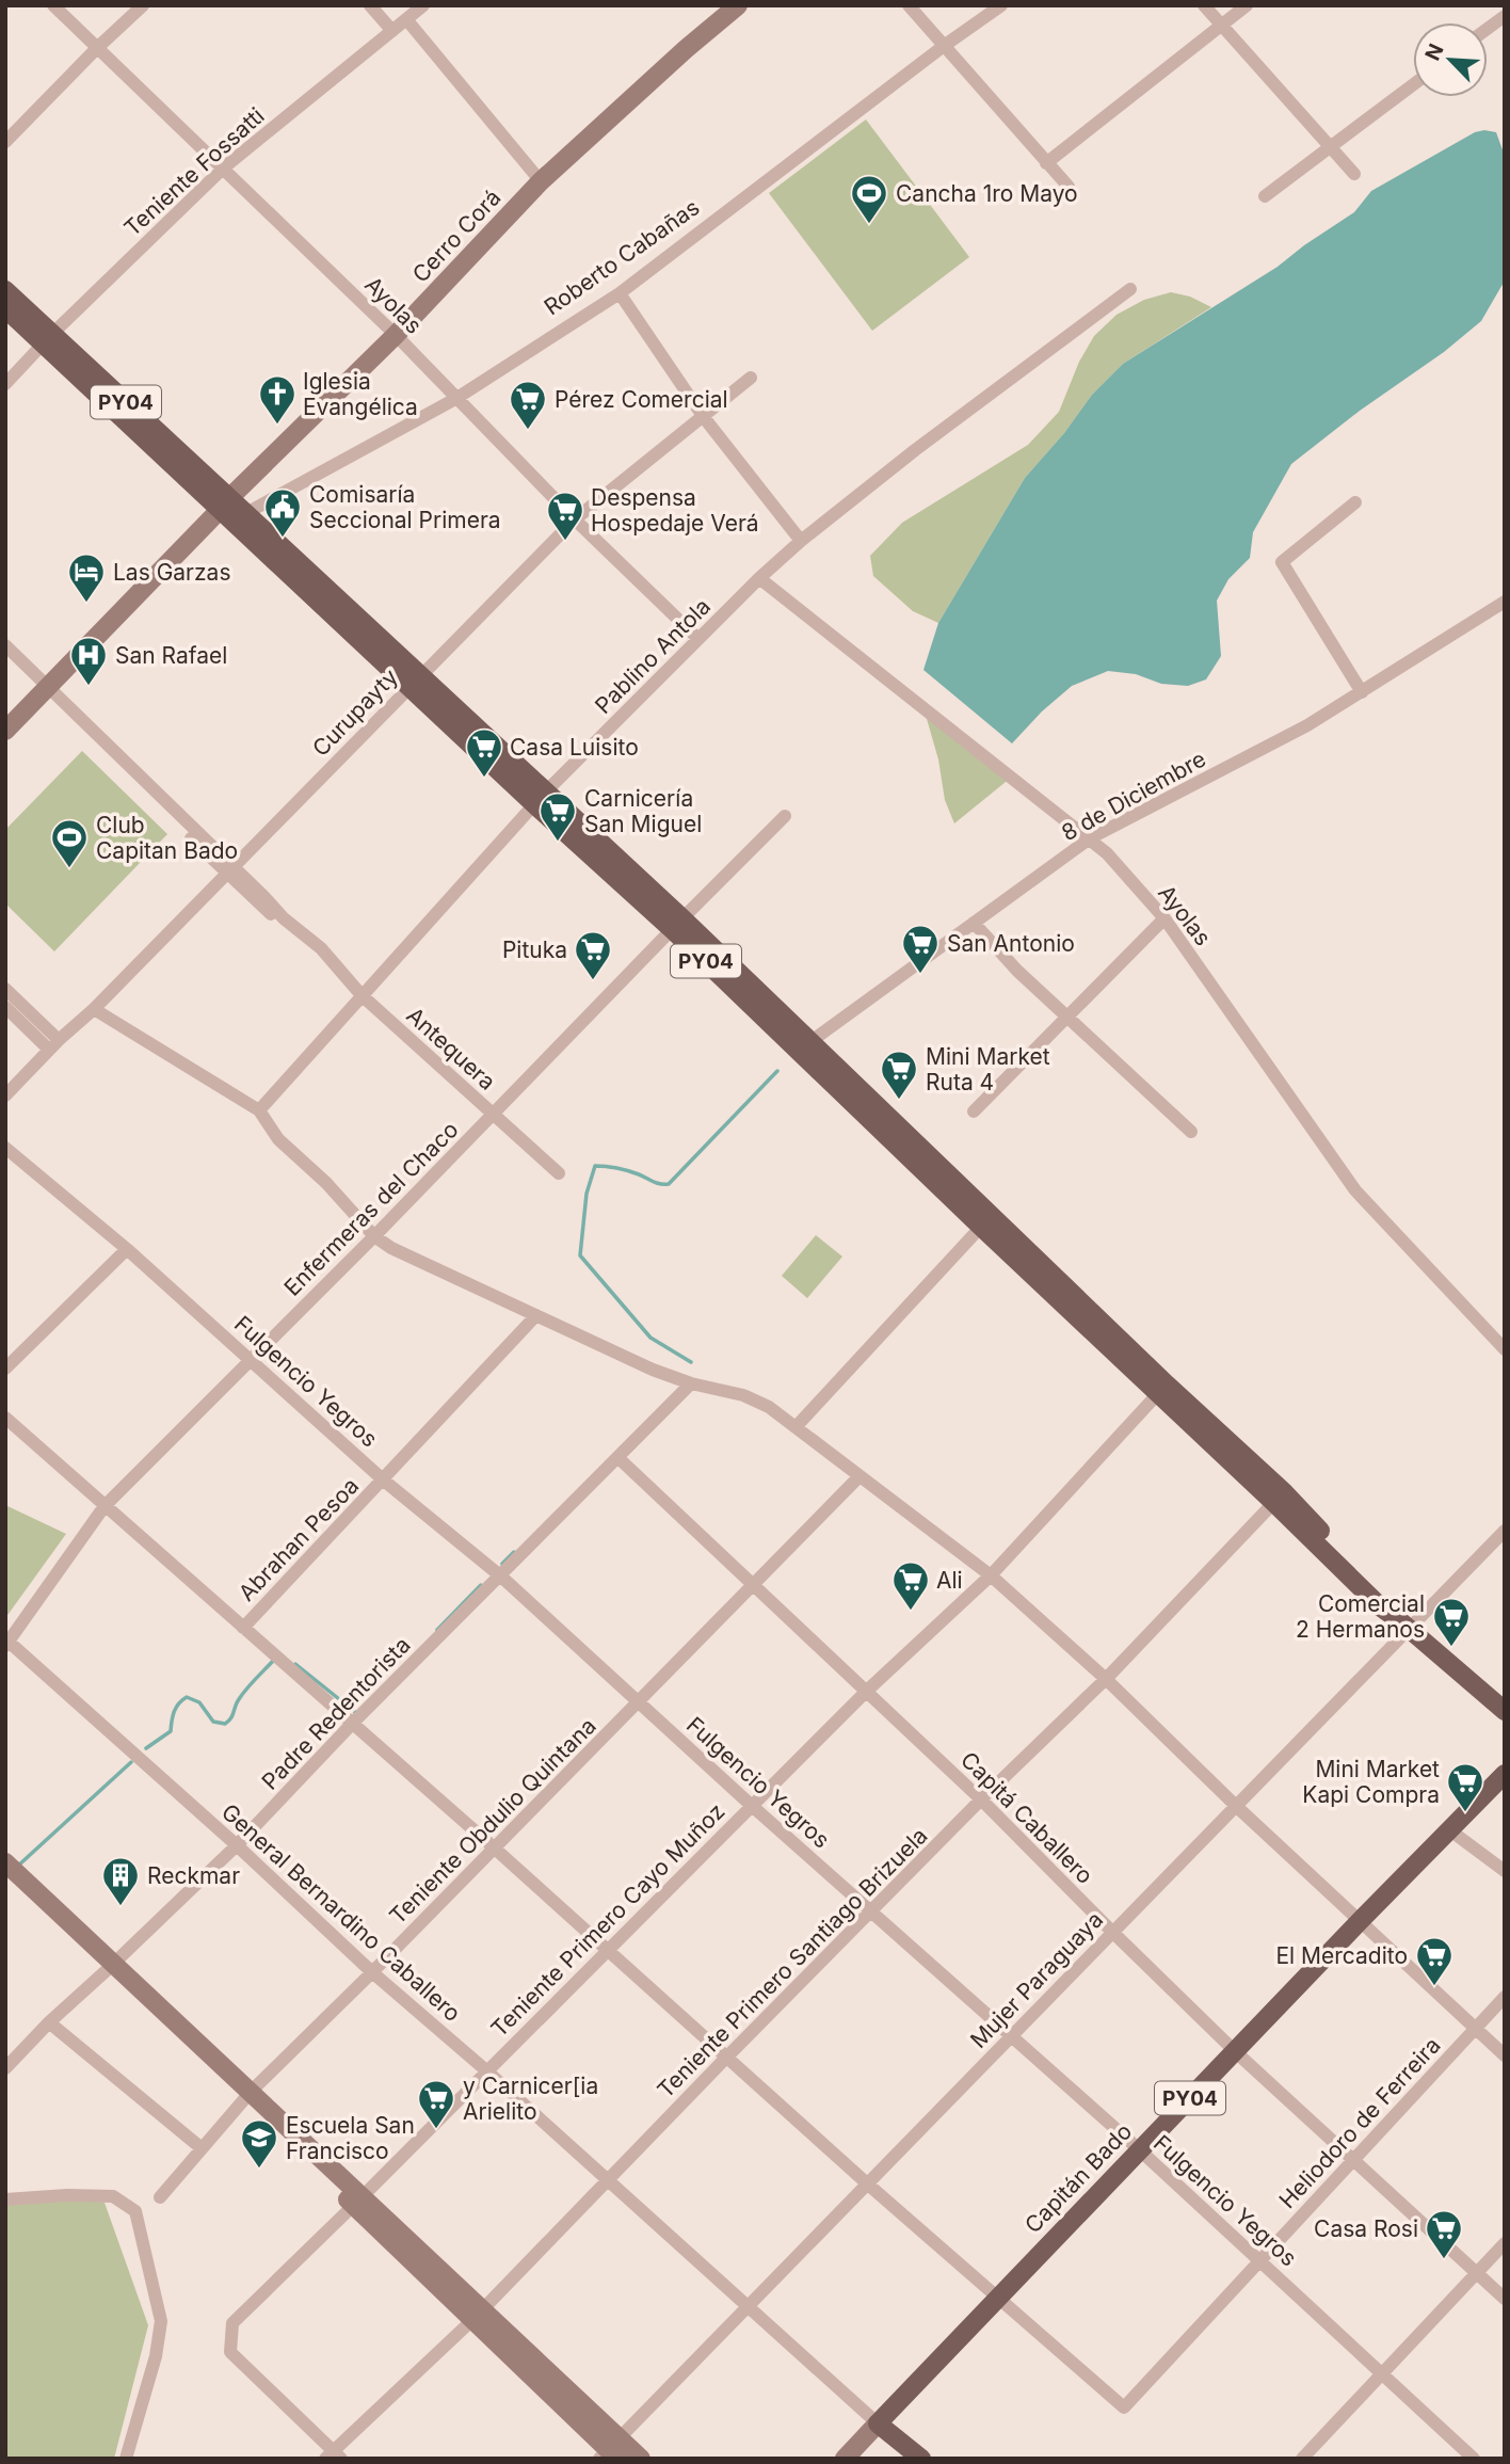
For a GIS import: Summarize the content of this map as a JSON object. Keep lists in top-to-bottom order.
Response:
{
  "streets": {
    "main road": ["Cerro Corá", "PY04", "Capitán Bado"],
    "street": [
      "Teniente Fossatti",
      "Roberto Cabañas",
      "Ayolas",
      "Pablino Antola",
      "Curupayty",
      "8 de Diciembre",
      "Antequera",
      "Enfermeras del Chaco",
      "Fulgencio Yegros",
      "Abrahan Pesoa",
      "Padre Redentorista",
      "Capitá Caballero",
      "Teniente Obdulio Quintana",
      "General Bernardino Caballero",
      "Teniente Primero Cayo Muñoz",
      "Teniente Primero Santiago Brizuela",
      "Mujer Paraguaya",
      "Heliodoro de Ferreira"
    ]
  },
  "crossings": [
    ["Teniente Fossatti", "Ayolas"],
    ["Teniente Fossatti", "PY04"],
    ["Cerro Corá", "Ayolas"],
    ["Cerro Corá", "PY04"],
    ["Roberto Cabañas", "Ayolas"],
    ["Roberto Cabañas", "PY04"],
    ["Ayolas", "Pablino Antola"],
    ["Ayolas", "Curupayty"],
    ["Ayolas", "8 de Diciembre"],
    ["PY04", "Pablino Antola"],
    ["PY04", "Curupayty"],
    ["PY04", "8 de Diciembre"],
    ["PY04", "Enfermeras del Chaco"],
    ["PY04", "Teniente Primero Cayo Muñoz"],
    ["PY04", "Teniente Primero Santiago Brizuela"],
    ["PY04", "Mujer Paraguaya"],
    ["Pablino Antola", "Antequera"],
    ["Curupayty", "Antequera"],
    ["Antequera", "Enfermeras del Chaco"],
    ["Enfermeras del Chaco", "Fulgencio Yegros"],
    ["Enfermeras del Chaco", "General Bernardino Caballero"],
    ["Fulgencio Yegros", "Abrahan Pesoa"],
    ["Fulgencio Yegros", "Padre Redentorista"],
    ["Fulgencio Yegros", "Teniente Obdulio Quintana"],
    ["Fulgencio Yegros", "Teniente Primero Cayo Muñoz"],
    ["Fulgencio Yegros", "Teniente Primero Santiago Brizuela"],
    ["Fulgencio Yegros", "Mujer Paraguaya"],
    ["Fulgencio Yegros", "Heliodoro de Ferreira"],
    ["Fulgencio Yegros", "Capitán Bado"],
    ["Padre Redentorista", "Capitá Caballero"],
    ["Padre Redentorista", "General Bernardino Caballero"],
    ["Capitá Caballero", "Teniente Obdulio Quintana"],
    ["Capitá Caballero", "Teniente Primero Cayo Muñoz"],
    ["Capitá Caballero", "Teniente Primero Santiago Brizuela"],
    ["Capitá Caballero", "Mujer Paraguaya"],
    ["Capitá Caballero", "Heliodoro de Ferreira"],
    ["Capitá Caballero", "Capitán Bado"],
    ["Teniente Obdulio Quintana", "General Bernardino Caballero"],
    ["General Bernardino Caballero", "Teniente Primero Cayo Muñoz"],
    ["General Bernardino Caballero", "Teniente Primero Santiago Brizuela"],
    ["General Bernardino Caballero", "Mujer Paraguaya"],
    ["General Bernardino Caballero", "Capitán Bado"],
    ["Teniente Primero Cayo Muñoz", "Teniente Primero Santiago Brizuela"],
    ["Heliodoro de Ferreira", "Capitán Bado"]
  ],
  "places": {
    "sports": ["Cancha 1ro Mayo", "Club Capitan Bado"],
    "church": ["Iglesia Evangélica"],
    "supermarket": [
      "Pérez Comercial",
      "Despensa Hospedaje Verá",
      "Casa Luisito",
      "Carnicería San Miguel",
      "San Antonio",
      "Pituka",
      "Mini Market Ruta 4",
      "Ali",
      "Comercial 2 Hermanos",
      "Mini Market Kapi Compra",
      "El Mercadito",
      "y Carnicer[ia Arielito",
      "Casa Rosi"
    ],
    "public building": ["Comisaría Seccional Primera"],
    "hotel": ["Las Garzas"],
    "hospital": ["San Rafael"],
    "building": ["Reckmar"],
    "school or university": ["Escuela San Francisco"]
  },
  "north": "top left"
}
